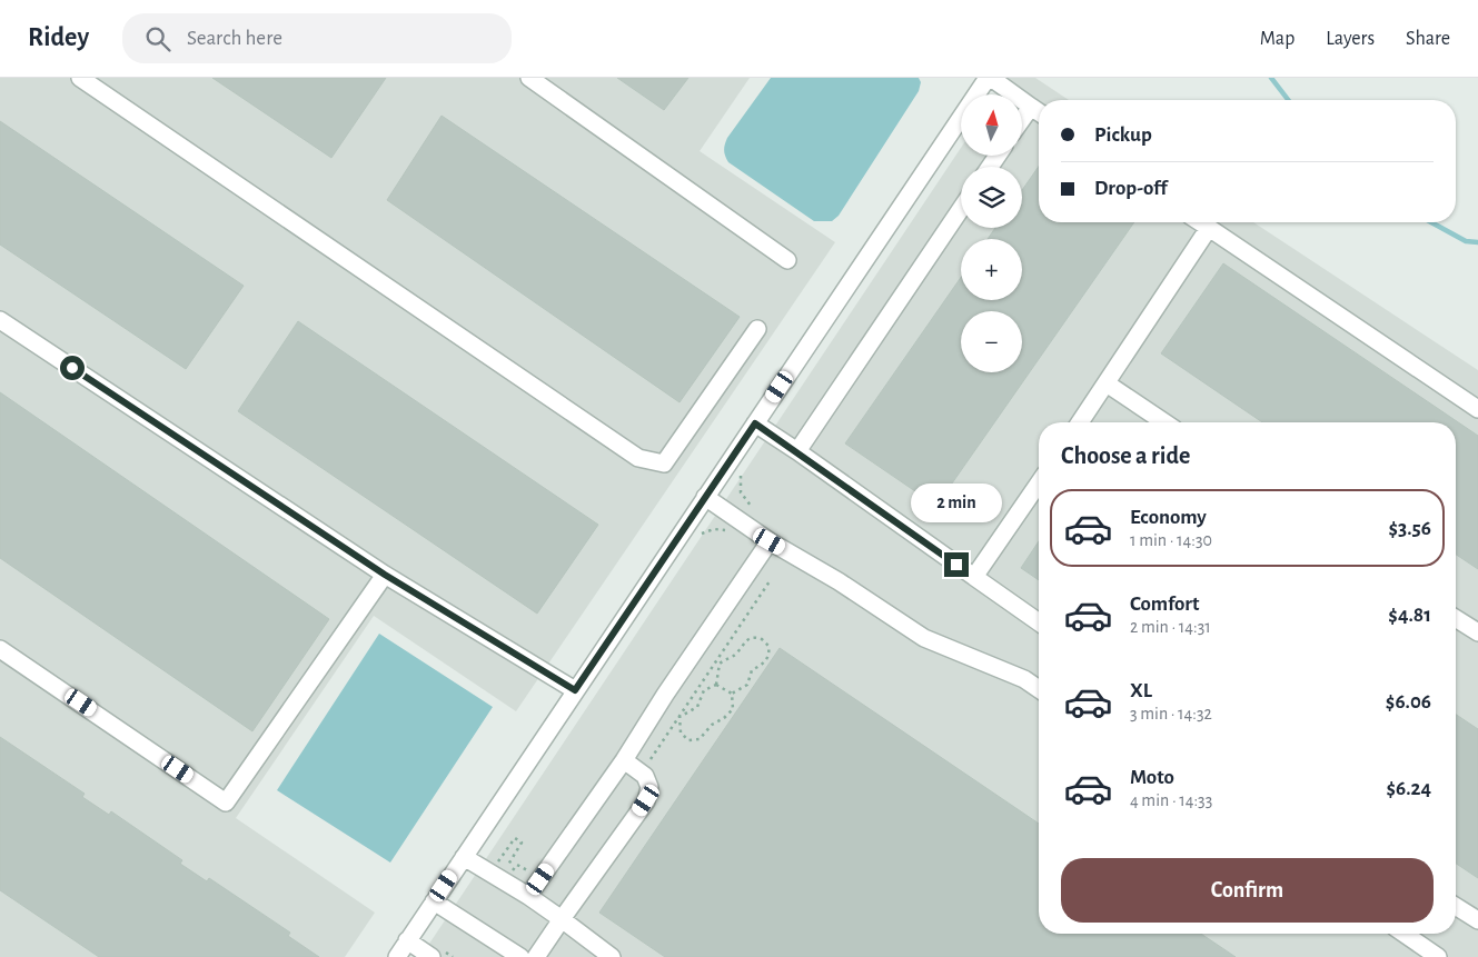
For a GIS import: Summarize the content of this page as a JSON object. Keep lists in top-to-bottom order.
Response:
{
  "north": "top",
  "page": {
    "header": "Ridey",
    "search": "Search here",
    "nav": ["Map", "Layers", "Share"],
    "map_buttons": ["+", "−"],
    "banner": ["Pickup", "Drop-off"],
    "heading": "Choose a ride",
    "bubble": "2 min",
    "list": [
      {
        "name": "Economy",
        "note": "1 min · 14:30",
        "value": "$3.56"
      },
      {
        "name": "Comfort",
        "note": "2 min · 14:31",
        "value": "$4.81"
      },
      {
        "name": "XL",
        "note": "3 min · 14:32",
        "value": "$6.06"
      },
      {
        "name": "Moto",
        "note": "4 min · 14:33",
        "value": "$6.24"
      }
    ],
    "buttons": "Confirm"
  }
}
